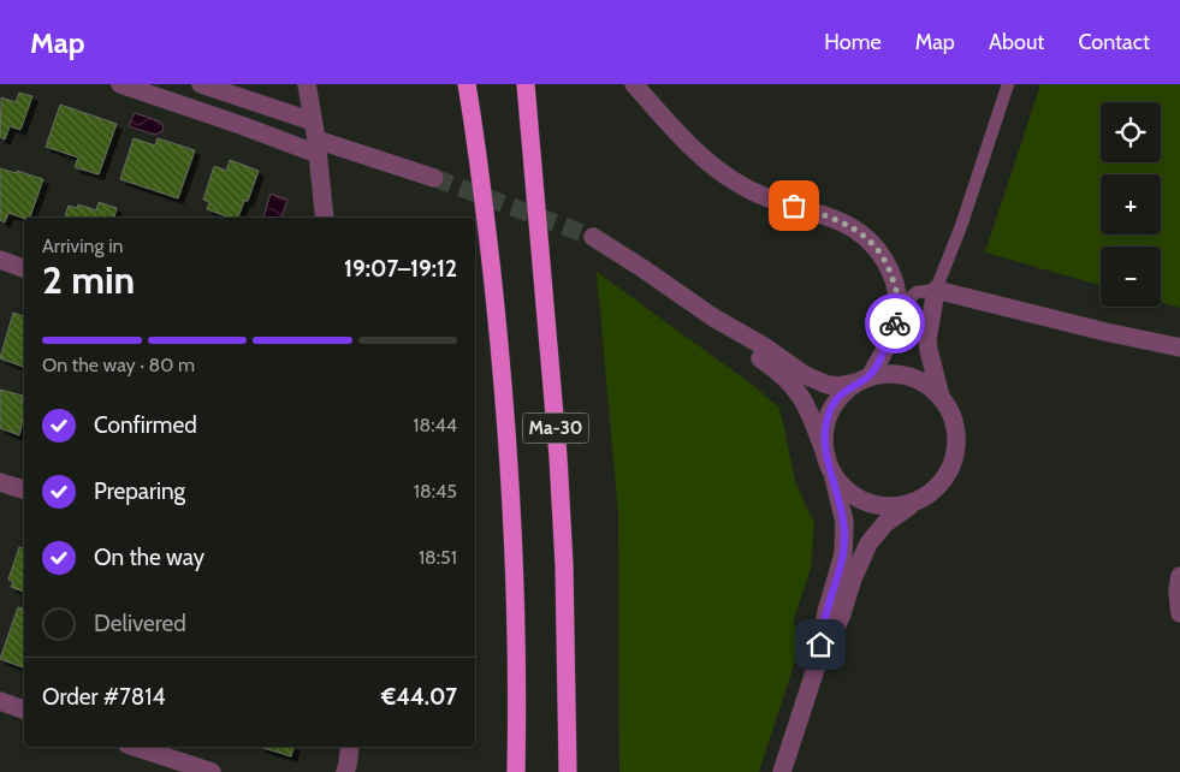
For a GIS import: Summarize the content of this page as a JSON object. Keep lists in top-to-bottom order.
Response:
{
  "streets": {
    "highway": ["Ma-30"]
  },
  "page": {
    "header": "Map",
    "nav": [
      "Home",
      "Map",
      "About",
      "Contact"
    ],
    "map_buttons": ["+", "−"],
    "heading": ["2 min", "Arriving in", "19:07–19:12"],
    "panel": ["Order #7814", "€44.07"],
    "bar": "On the way · 80 m",
    "list": [
      ["Confirmed", "18:44"],
      ["Preparing", "18:45"],
      ["On the way", "18:51"],
      "Delivered"
    ]
  }
}
